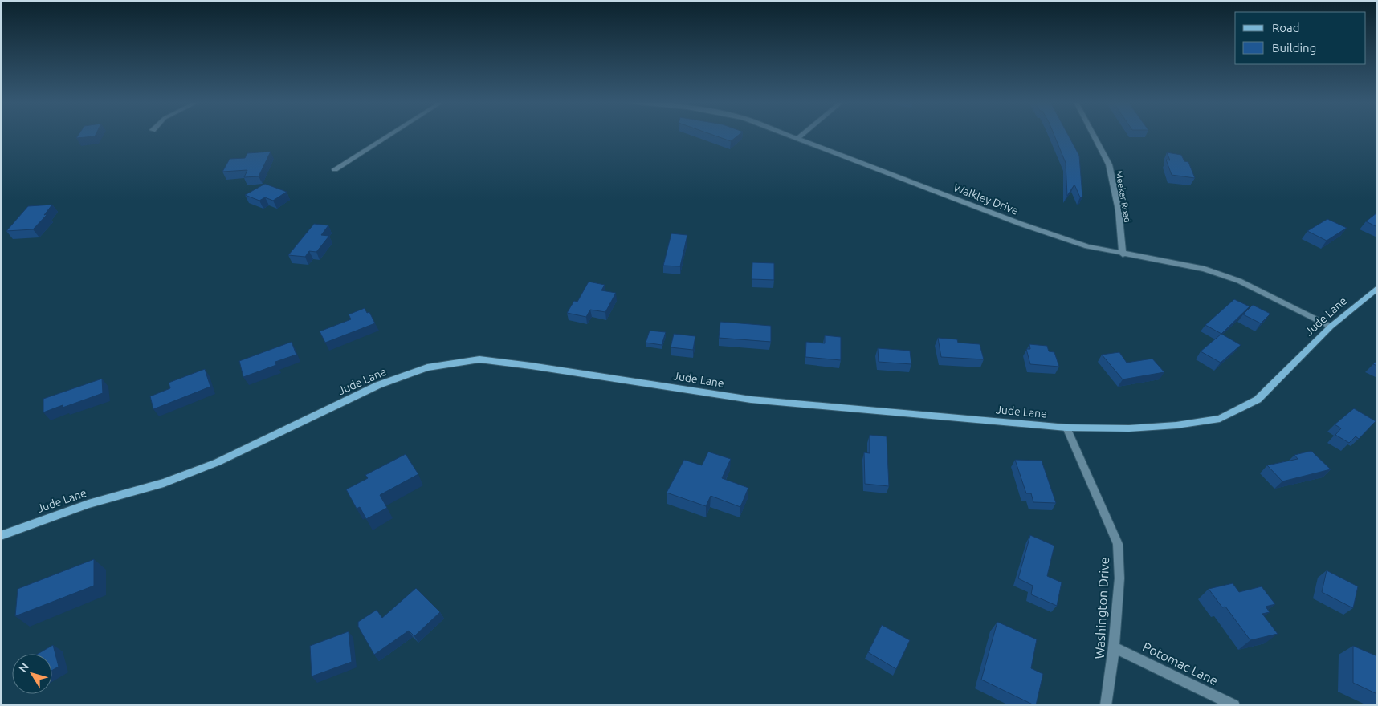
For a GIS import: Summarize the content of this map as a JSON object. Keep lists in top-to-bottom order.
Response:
{
  "streets": {
    "street": [
      "Meeker Road",
      "Walkley Drive",
      "Jude Lane",
      "Washington Drive",
      "Potomac Lane"
    ]
  },
  "crossings": [
    ["Meeker Road", "Walkley Drive"],
    ["Walkley Drive", "Jude Lane"],
    ["Jude Lane", "Washington Drive"],
    ["Washington Drive", "Potomac Lane"]
  ],
  "legend": ["Road", "Building"],
  "north": "top left"
}
